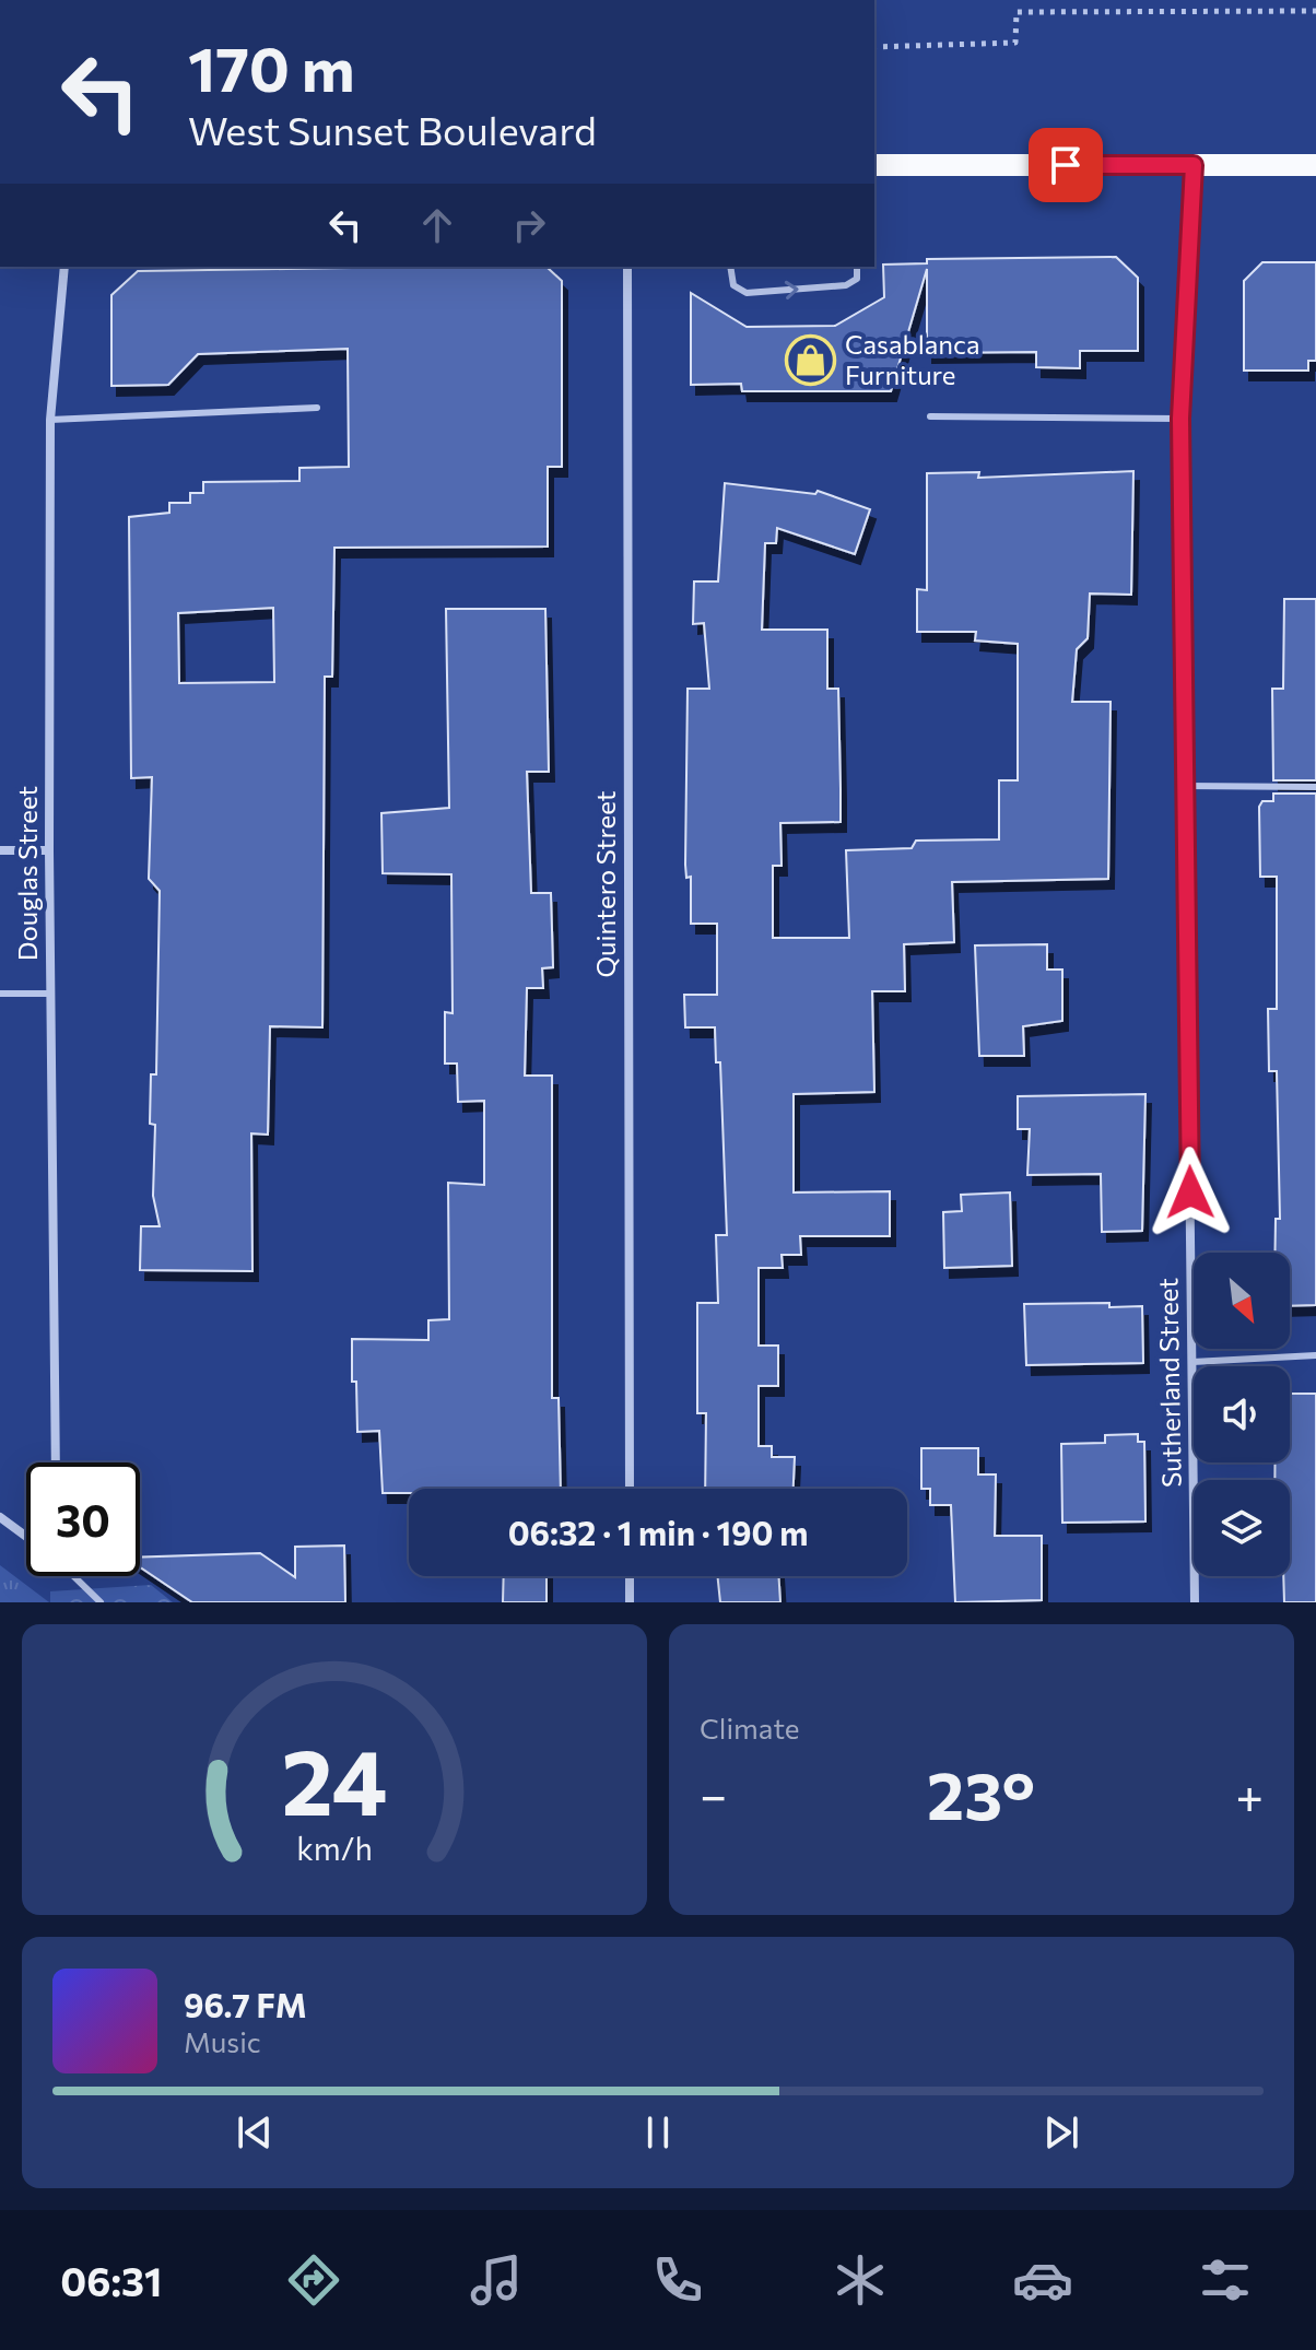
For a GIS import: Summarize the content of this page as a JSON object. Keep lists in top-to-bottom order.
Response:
{
  "streets": {
    "street": ["Douglas Street", "Quintero Street", "Sutherland Street"]
  },
  "places": {
    "shop": ["Casablanca Furniture"]
  },
  "north": "bottom right",
  "page": {
    "turn": ["170 m", "West Sunset Boulevard"],
    "limit": "30",
    "trip": "06:32 · 1 min · 190 m",
    "tile": "Climate",
    "heat": ["−", "23°", "+"],
    "song": ["96.7 FM", "Music"],
    "tabs": "06:31",
    "gauge": ["24", "km/h"]
  }
}
